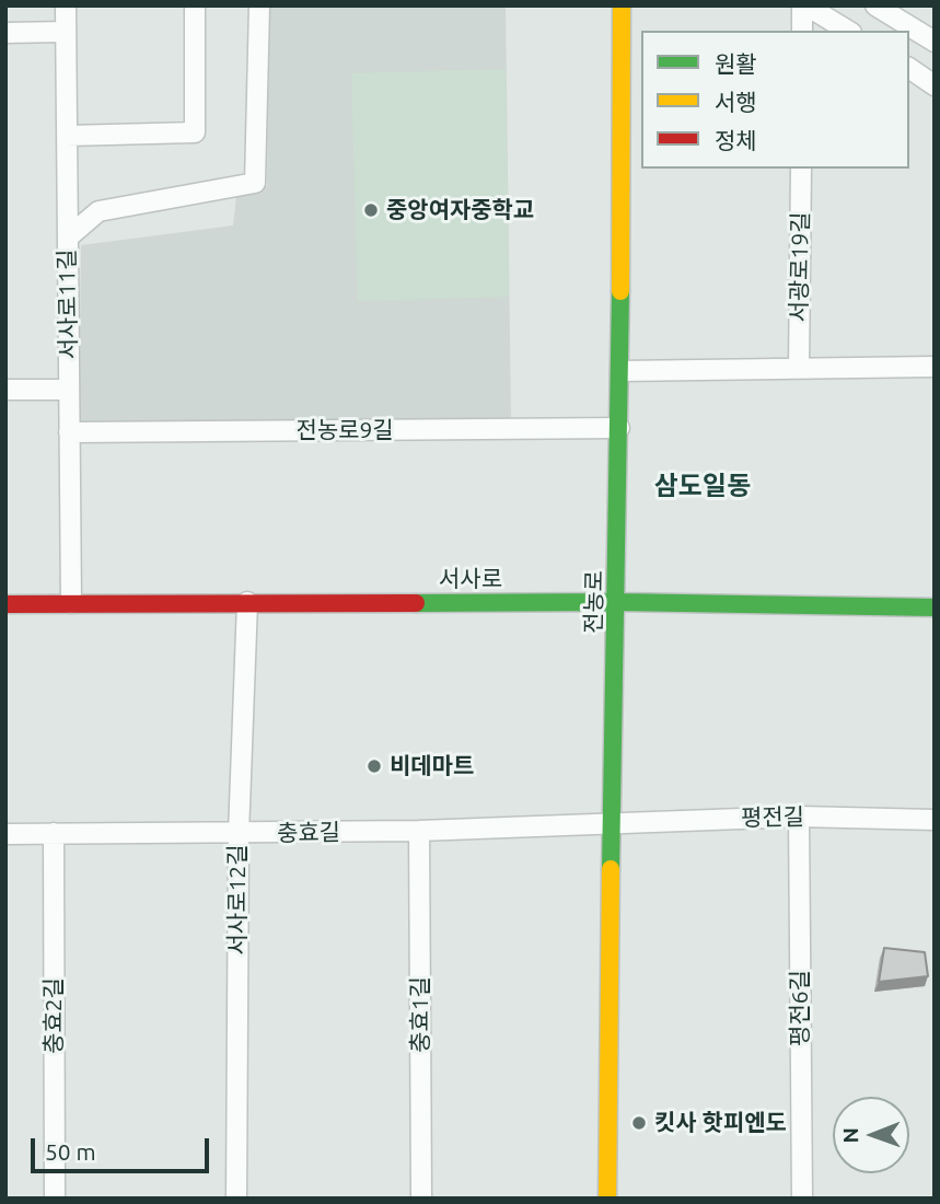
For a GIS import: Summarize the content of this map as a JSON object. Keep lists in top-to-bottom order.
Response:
{
  "streets": {
    "street": [
      "서광로19길",
      "서사로11길",
      "전농로9길",
      "서사로",
      "전농로",
      "평전길",
      "충효길",
      "서사로12길",
      "평전6길",
      "충효1길",
      "충효2길"
    ]
  },
  "crossings": [
    ["서사로11길", "전농로9길"],
    ["서사로11길", "서사로"],
    ["전농로9길", "전농로"],
    ["서사로", "전농로"],
    ["서사로", "서사로12길"],
    ["전농로", "평전길"],
    ["전농로", "충효길"],
    ["평전길", "충효길"],
    ["평전길", "평전6길"],
    ["충효길", "서사로12길"],
    ["충효길", "충효1길"],
    ["충효길", "충효2길"]
  ],
  "districts": ["삼도일동"],
  "places": ["중앙여자중학교", "비데마트", "킷사 핫피엔도"],
  "legend": ["원활", "서행", "정체"],
  "scale_bar": "50 m",
  "north": "left"
}
